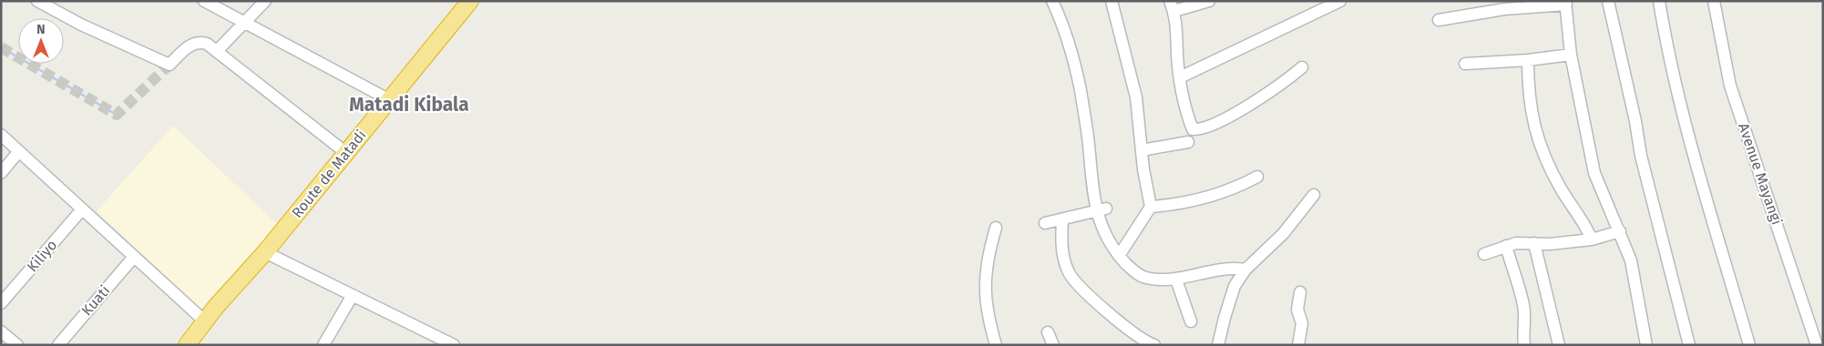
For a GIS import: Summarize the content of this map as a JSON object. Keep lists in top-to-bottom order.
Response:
{
  "streets": {
    "highway": ["Route de Matadi"],
    "street": ["Avenue Mayangi", "Kiliyo", "Kuati"]
  },
  "districts": ["Matadi Kibala"],
  "north": "top"
}
